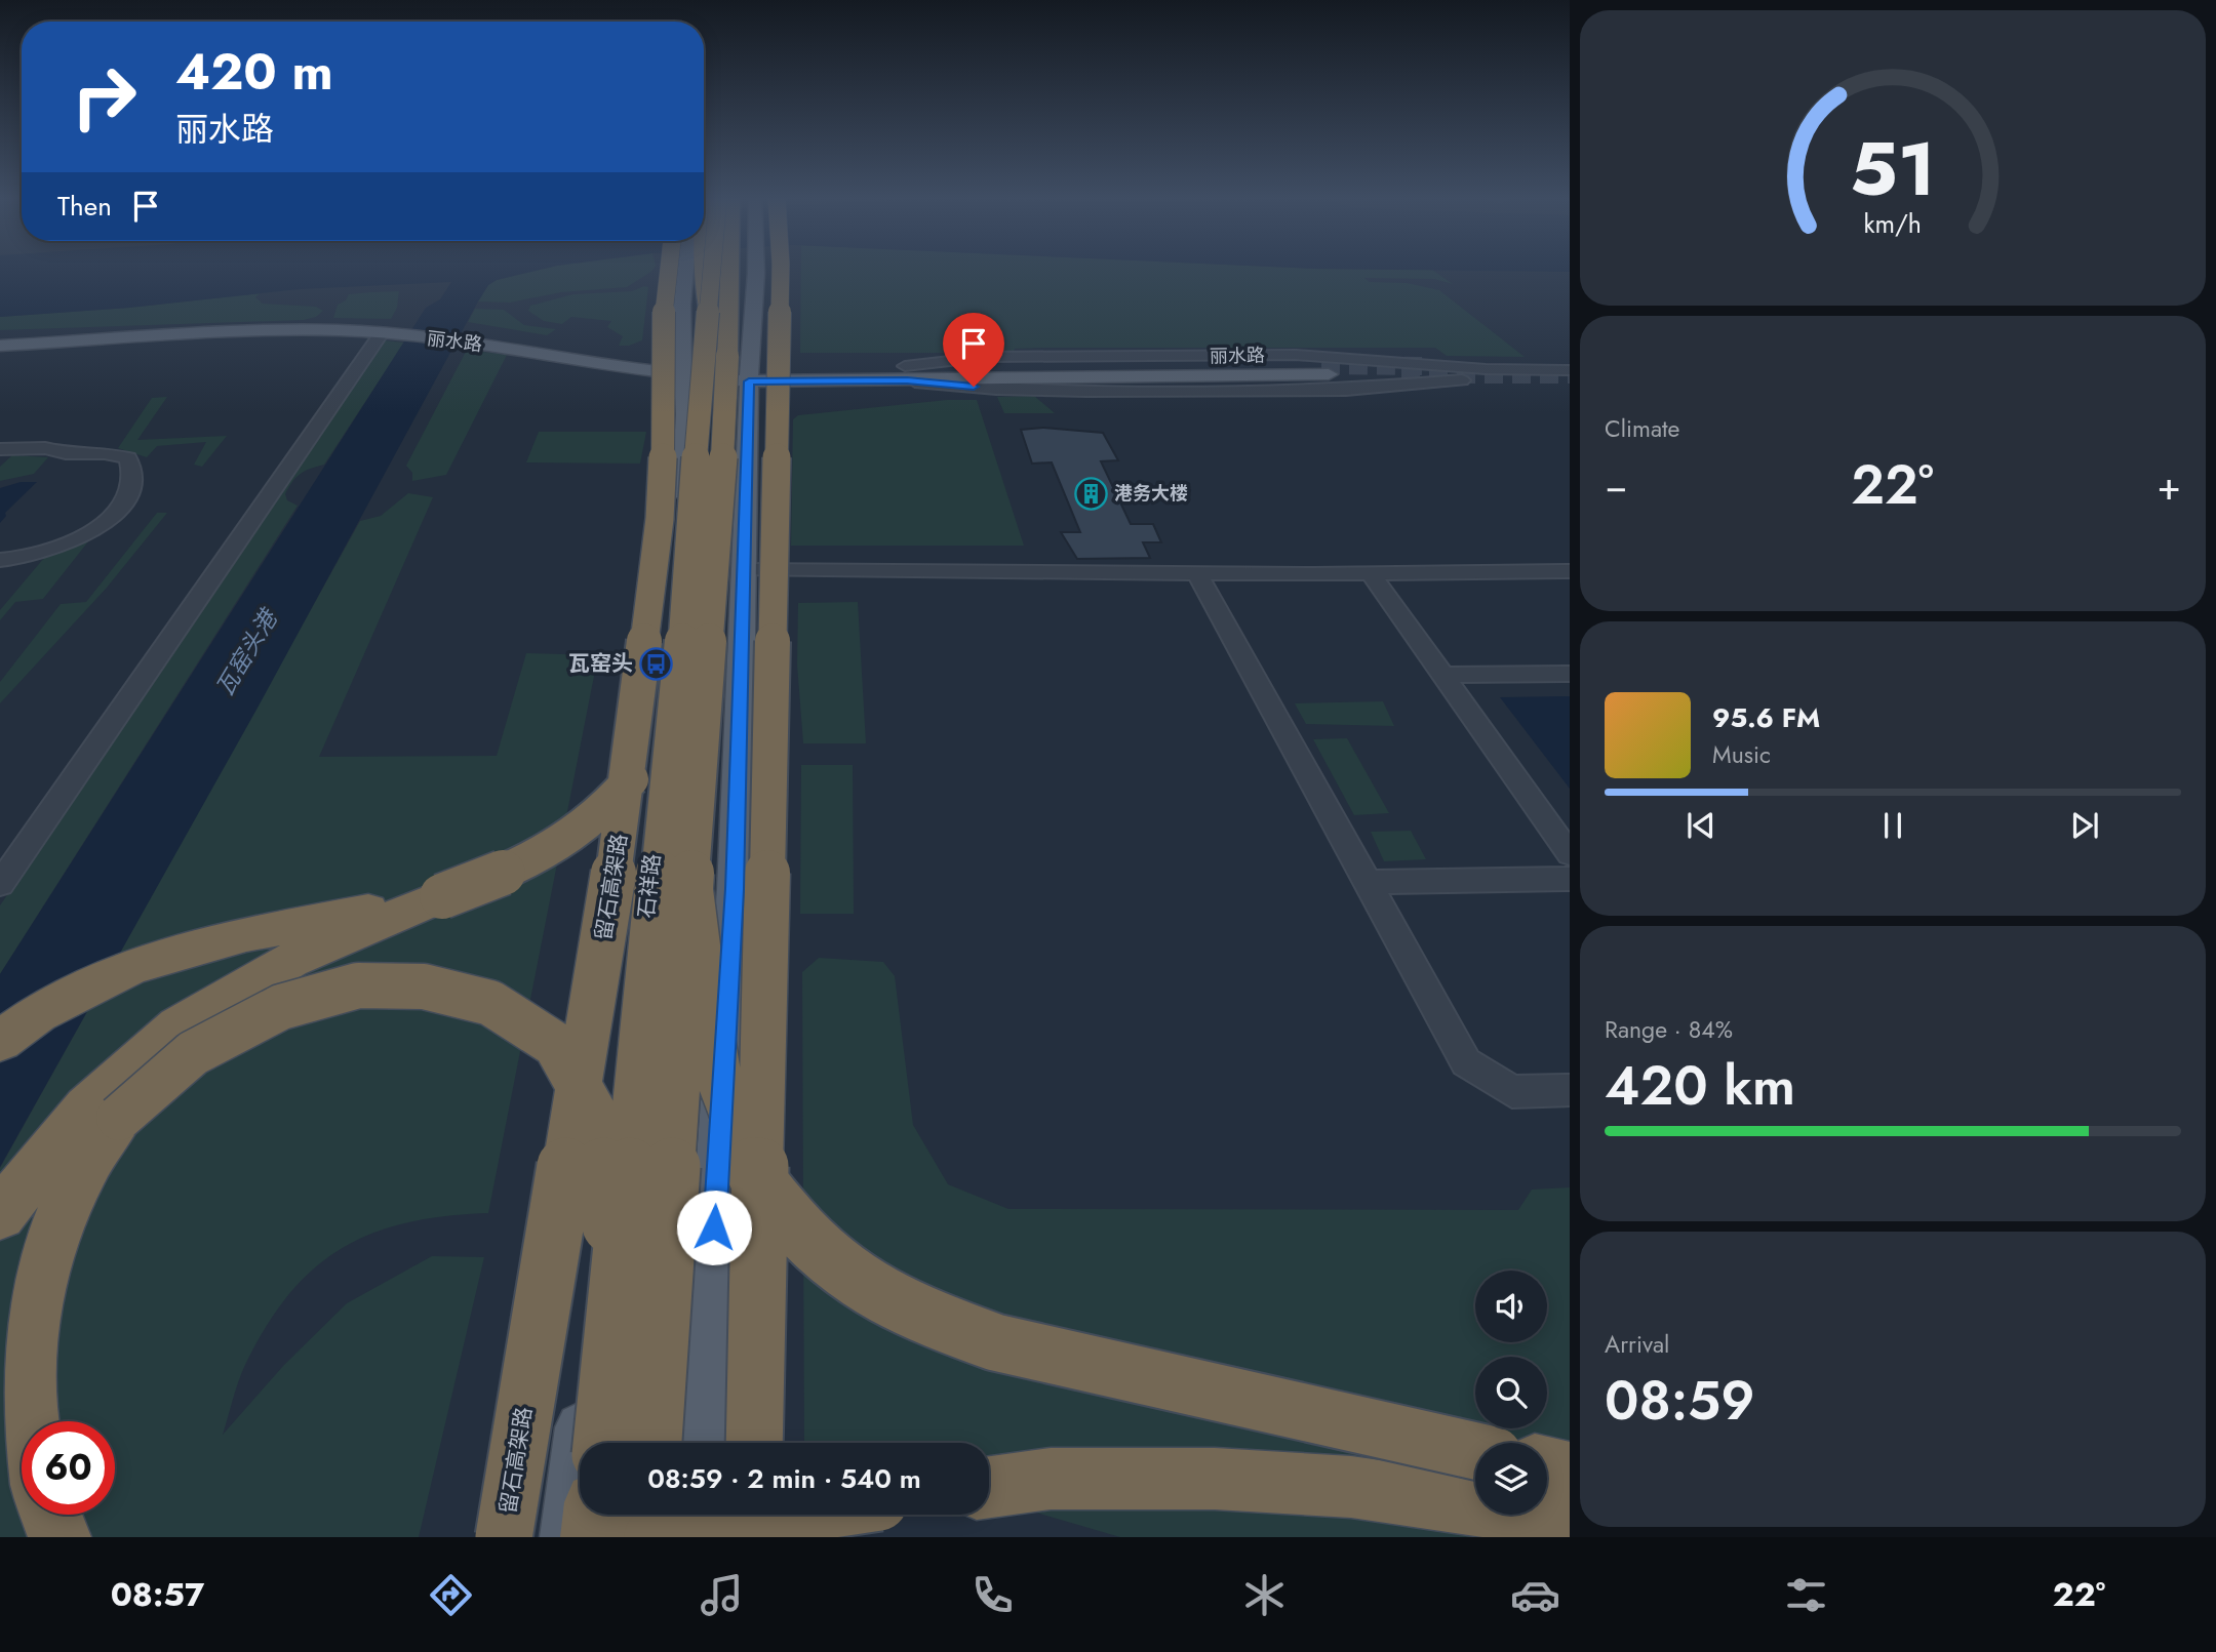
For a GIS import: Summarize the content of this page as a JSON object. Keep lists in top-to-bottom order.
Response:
{
  "streets": {
    "highway": ["留石高架路"],
    "main road": ["丽水路", "石祥路"]
  },
  "crossings": [
    ["丽水路", "石祥路"]
  ],
  "water": ["瓦窑头港"],
  "places": {
    "building": ["港务大楼"],
    "bus stop": ["瓦窑头"]
  },
  "page": {
    "turn": ["420 m", "丽水路"],
    "then": "Then",
    "tile": [
      "Climate",
      ["Range · 84%", "420 km"],
      ["Arrival", "08:59"]
    ],
    "heat": ["−", "22°", "+"],
    "song": ["95.6 FM", "Music"],
    "limit": "60",
    "trip": "08:59 · 2 min · 540 m",
    "tabs": ["08:57", "22°"],
    "gauge": ["51", "km/h"]
  }
}
